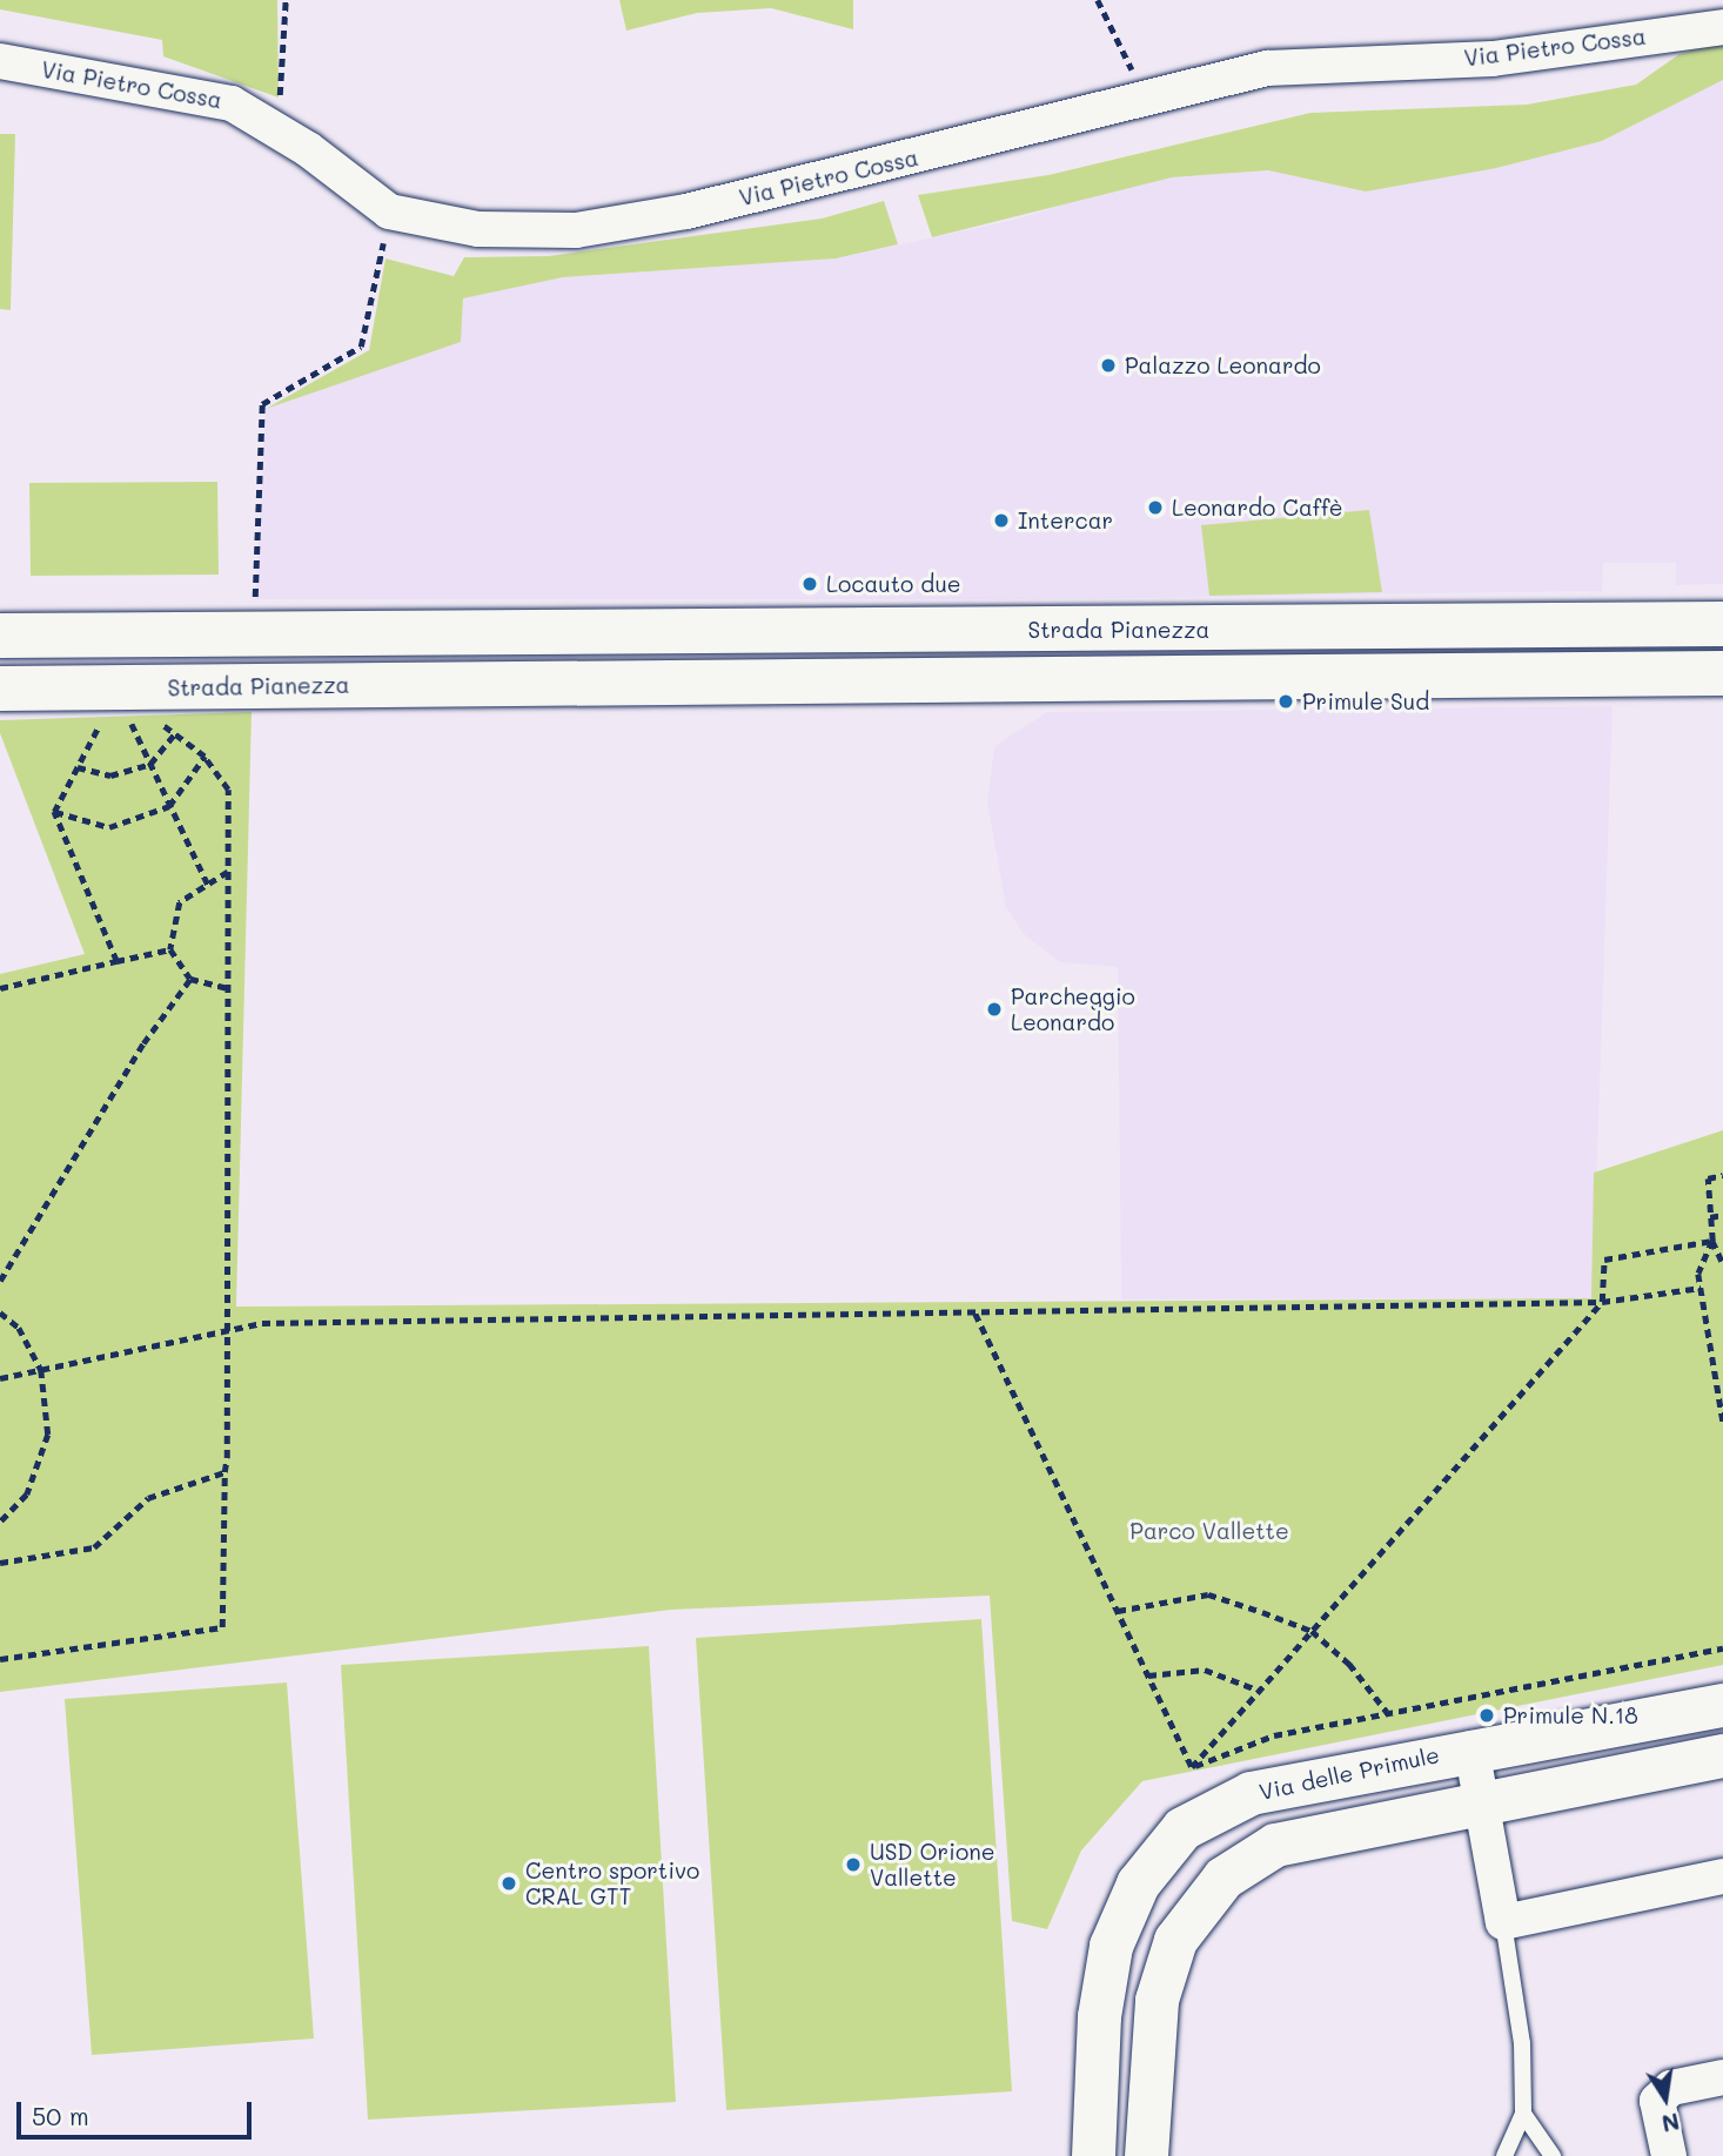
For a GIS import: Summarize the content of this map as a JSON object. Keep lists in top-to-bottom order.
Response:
{
  "streets": {
    "main road": ["Strada Pianezza"],
    "street": ["Via Pietro Cossa", "Via delle Primule"]
  },
  "parks": ["Parco Vallette"],
  "places": [
    "Palazzo Leonardo",
    "Leonardo Caffè",
    "Intercar",
    "Locauto due",
    "Primule Sud",
    "Parcheggio Leonardo",
    "Primule N.18",
    "USD Orione Vallette",
    "Centro sportivo CRAL GTT"
  ],
  "scale_bar": "50 m",
  "north": "bottom"
}
